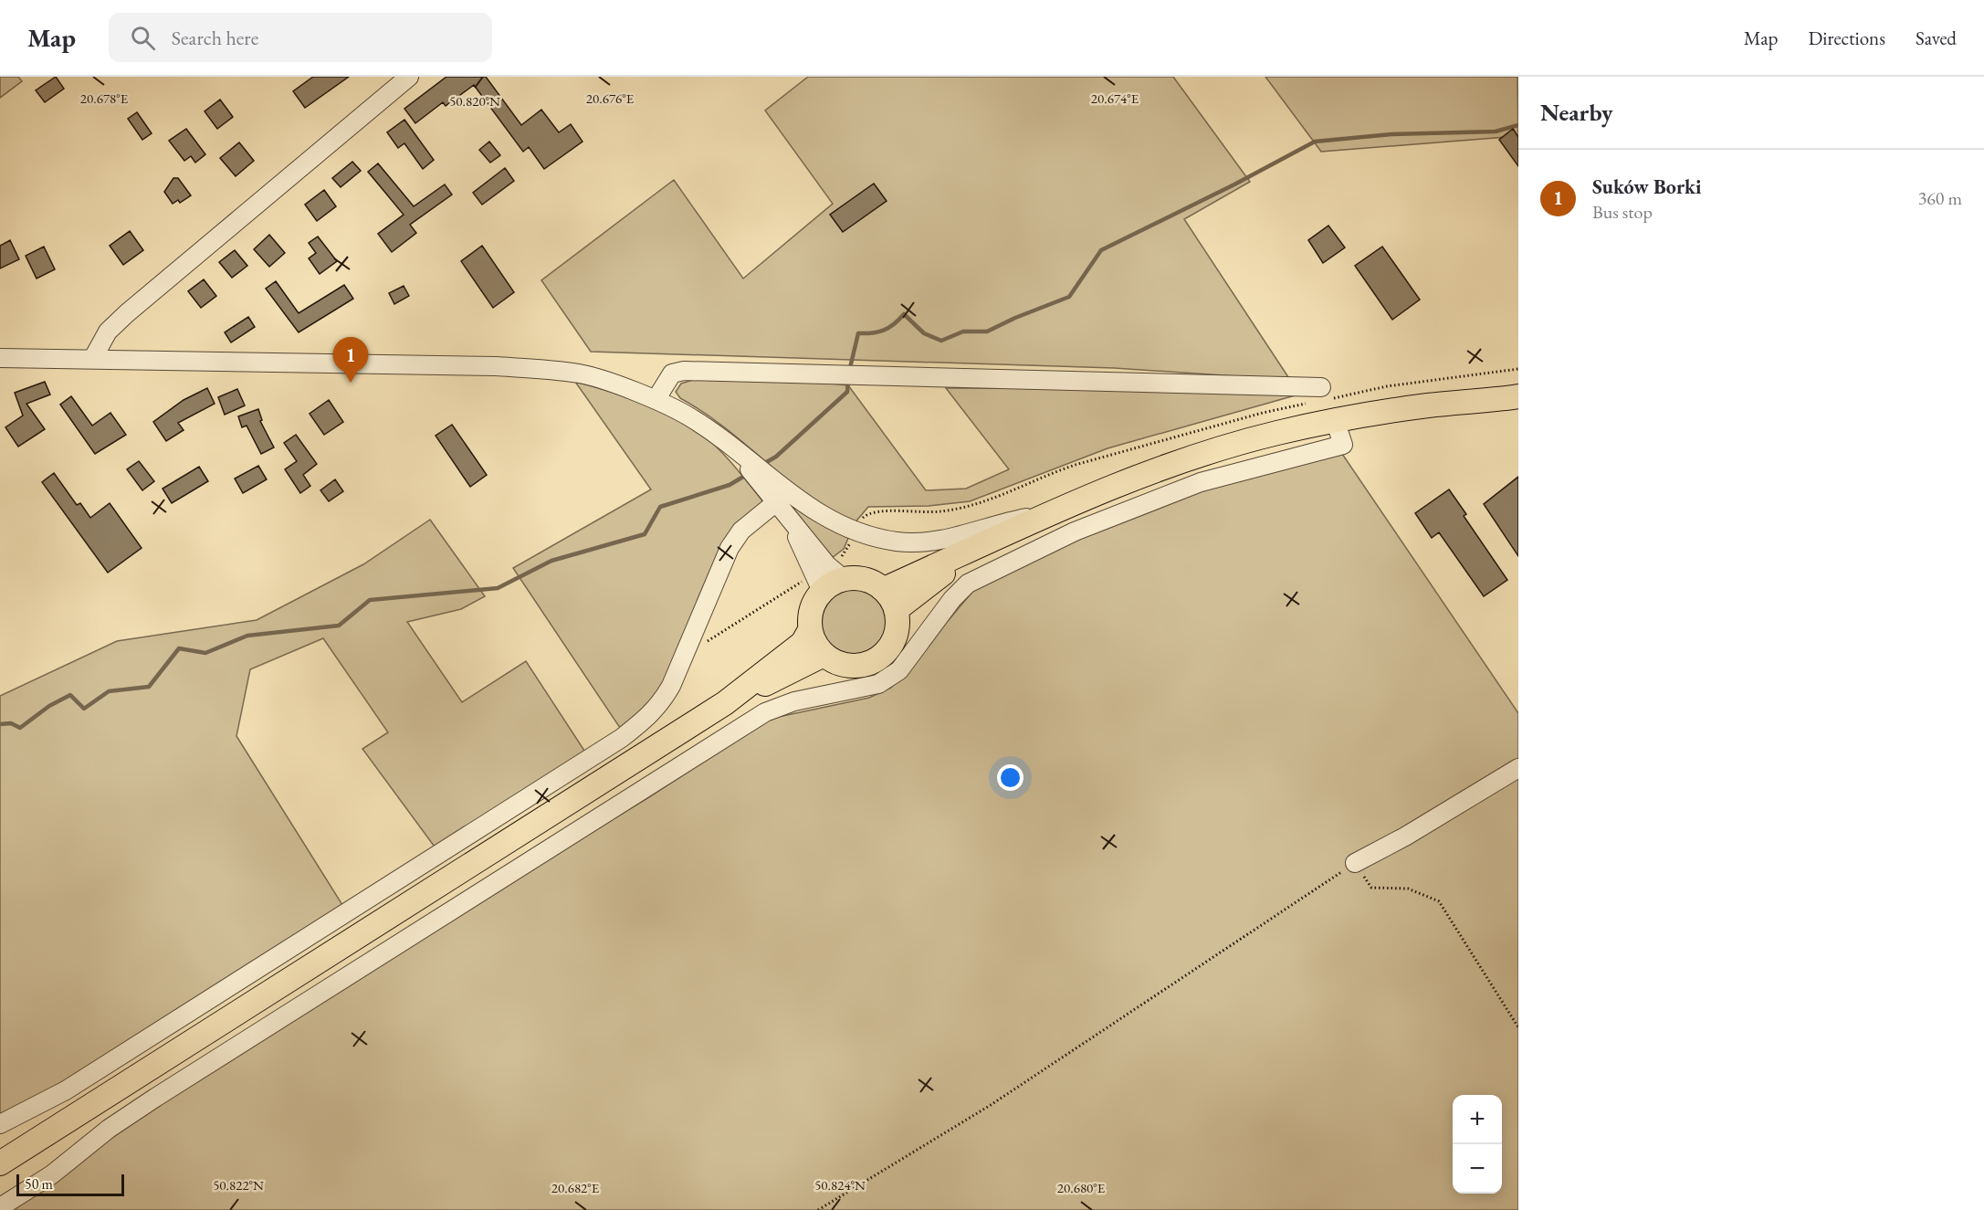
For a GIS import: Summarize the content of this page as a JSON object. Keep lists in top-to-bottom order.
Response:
{
  "scale_bar": "50 m",
  "page": {
    "header": "Map",
    "search": "Search here",
    "nav": ["Map", "Directions", "Saved"],
    "heading": "Nearby",
    "list": [
      {
        "mark": "1",
        "name": "Suków Borki",
        "note": "Bus stop",
        "value": "360 m"
      }
    ],
    "pins": "1",
    "map_buttons": ["+", "−"],
    "scale": "50 m"
  },
  "coordinates": [
    "20.678°E",
    "20.676°E",
    "20.674°E",
    "50.820°N",
    "50.822°N",
    "50.824°N",
    "20.682°E",
    "20.680°E"
  ]
}
